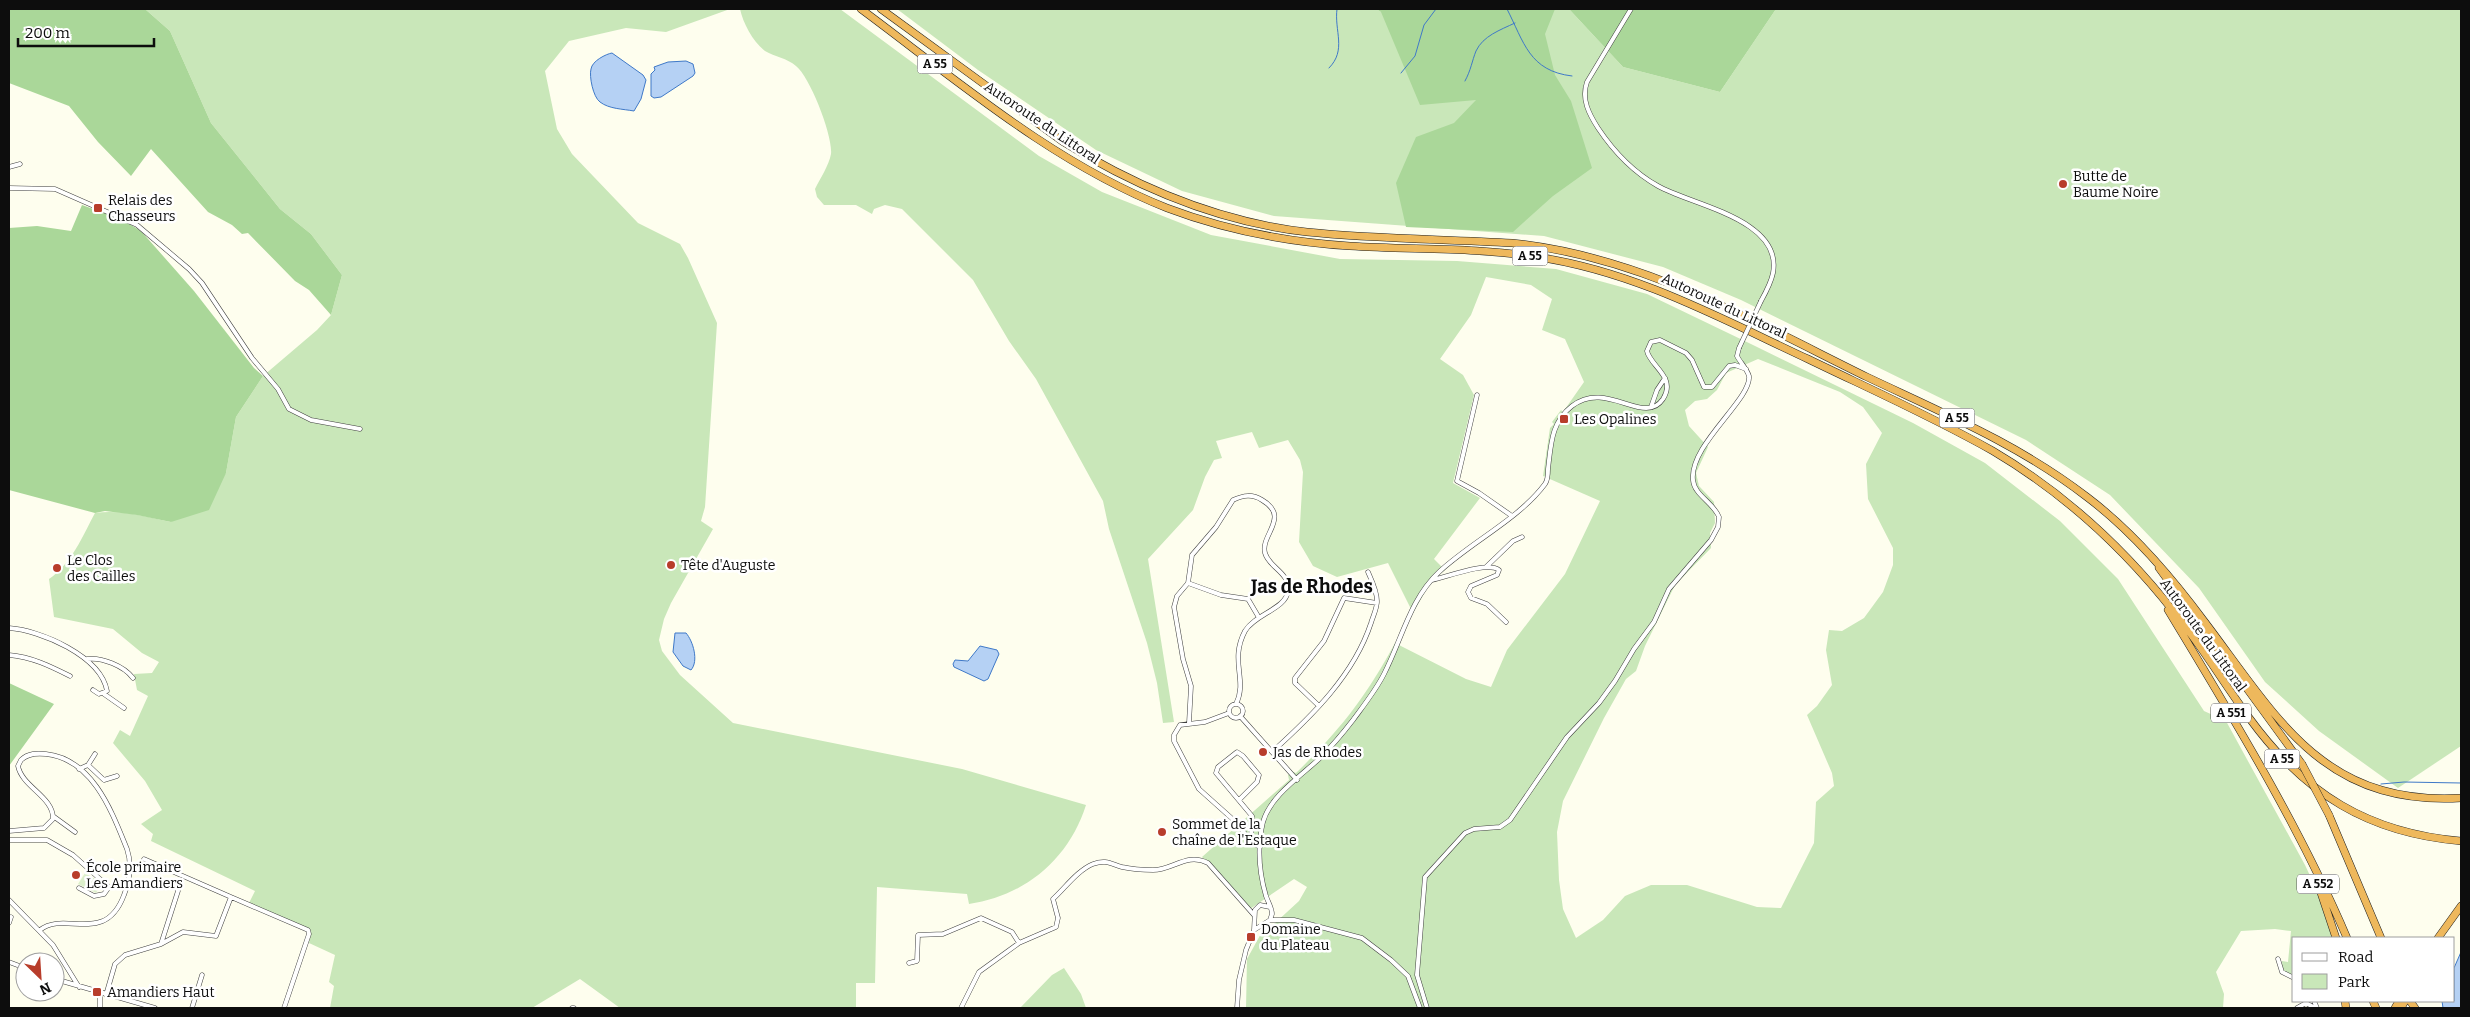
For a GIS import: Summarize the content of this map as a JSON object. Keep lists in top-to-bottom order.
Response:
{
  "streets": {
    "highway": [
      "A 55",
      "Autoroute du Littoral",
      "A 551",
      "A 552"
    ]
  },
  "crossings": [
    ["Autoroute du Littoral", "A 551"],
    ["A 551", "A 552"]
  ],
  "districts": ["Jas de Rhodes"],
  "places": {
    "other": [
      "Butte de Baume Noire",
      "Tête d'Auguste",
      "Le Clos des Cailles",
      "Jas de Rhodes",
      "Sommet de la chaîne de l'Estaque",
      "École primaire Les Amandiers"
    ],
    "transit": [
      "Relais des Chasseurs",
      "Les Opalines",
      "Domaine du Plateau",
      "Amandiers Haut"
    ]
  },
  "legend": ["Road", "Park"],
  "scale_bar": "200 m",
  "north": "bottom right"
}
